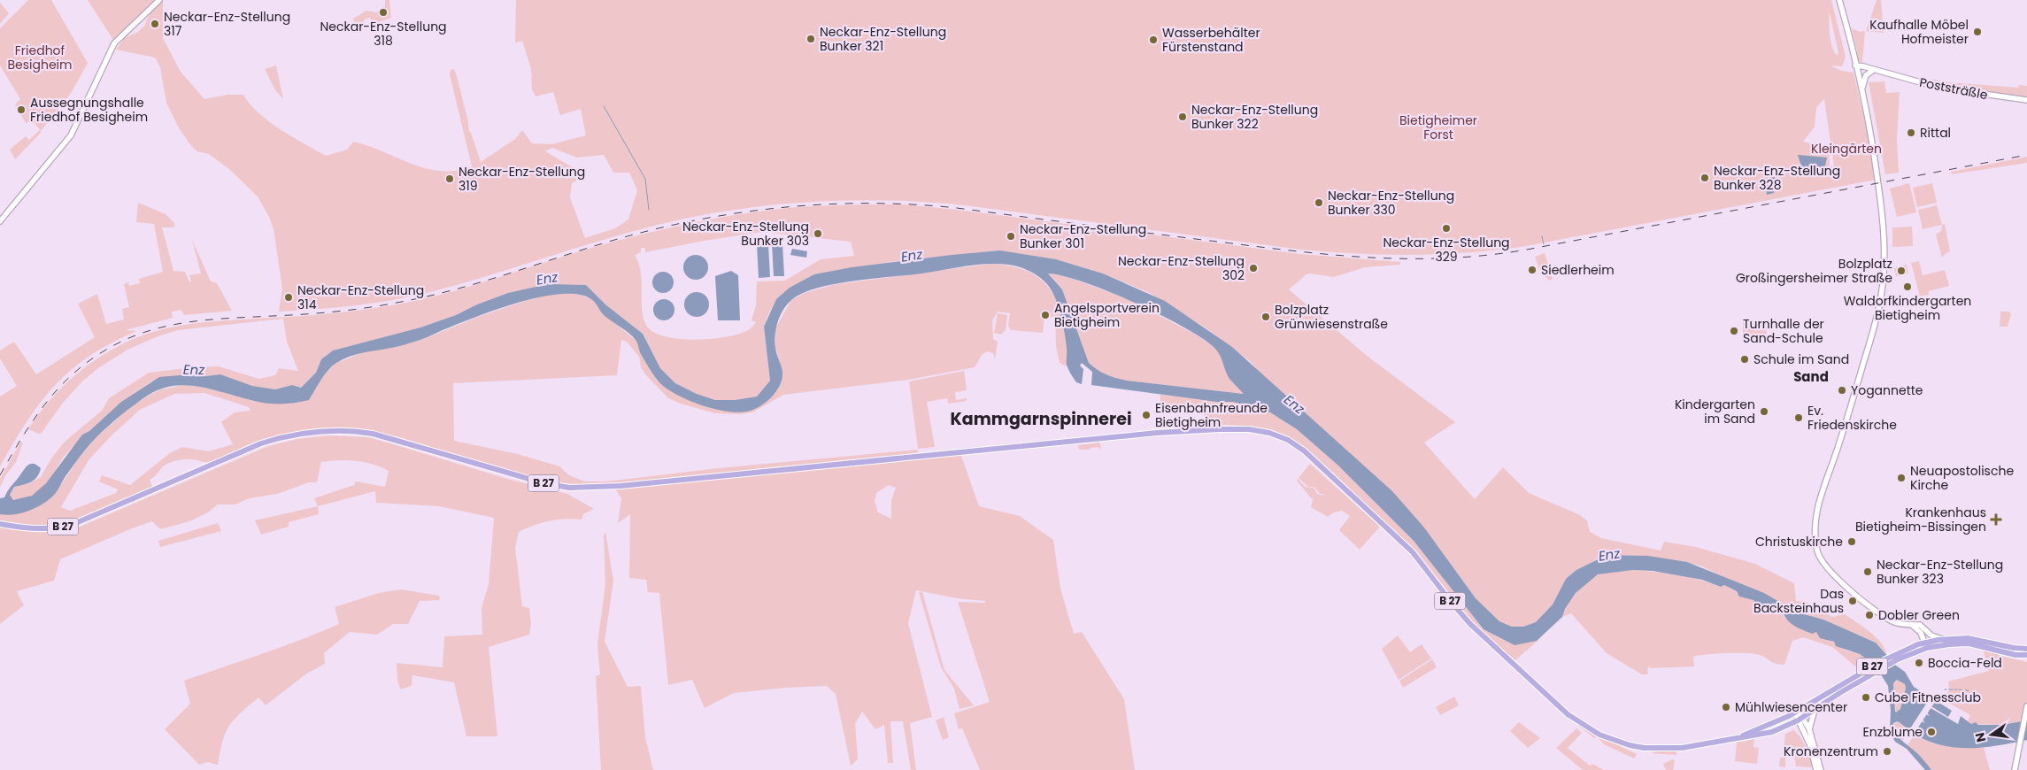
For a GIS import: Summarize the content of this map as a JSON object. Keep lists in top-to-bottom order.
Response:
{
  "streets": {
    "main road": ["Poststräßle", "B 27"]
  },
  "districts": ["Sand", "Kammgarnspinnerei"],
  "water": ["Enz"],
  "parks": ["Friedhof Besigheim", "Bietigheimer Forst", "Kleingärten"],
  "places": {
    "other": [
      "Neckar-Enz-Stellung 318",
      "Neckar-Enz-Stellung 317",
      "Kaufhalle Möbel Hofmeister",
      "Neckar-Enz-Stellung Bunker 321",
      "Wasserbehälter Fürstenstand",
      "Aussegnungshalle Friedhof Besigheim",
      "Neckar-Enz-Stellung Bunker 322",
      "Rittal",
      "Neckar-Enz-Stellung Bunker 328",
      "Neckar-Enz-Stellung 319",
      "Neckar-Enz-Stellung Bunker 330",
      "Neckar-Enz-Stellung 329",
      "Neckar-Enz-Stellung Bunker 303",
      "Neckar-Enz-Stellung Bunker 301",
      "Neckar-Enz-Stellung 302",
      "Siedlerheim",
      "Bolzplatz Großingersheimer Straße",
      "Waldorfkindergarten Bietigheim",
      "Neckar-Enz-Stellung 314",
      "Angelsportverein Bietigheim",
      "Bolzplatz Grünwiesenstraße",
      "Turnhalle der Sand-Schule",
      "Schule im Sand",
      "Yogannette",
      "Kindergarten im Sand",
      "Eisenbahnfreunde Bietigheim",
      "Ev. Friedenskirche",
      "Neuapostolische Kirche",
      "Christuskirche",
      "Neckar-Enz-Stellung Bunker 323",
      "Das Backsteinhaus",
      "Dobler Green",
      "Boccia-Feld",
      "Cube Fitnessclub",
      "Mühlwiesencenter",
      "Enzblume",
      "Kronenzentrum"
    ],
    "health": ["Krankenhaus Bietigheim-Bissingen"]
  },
  "north": "left"
}
